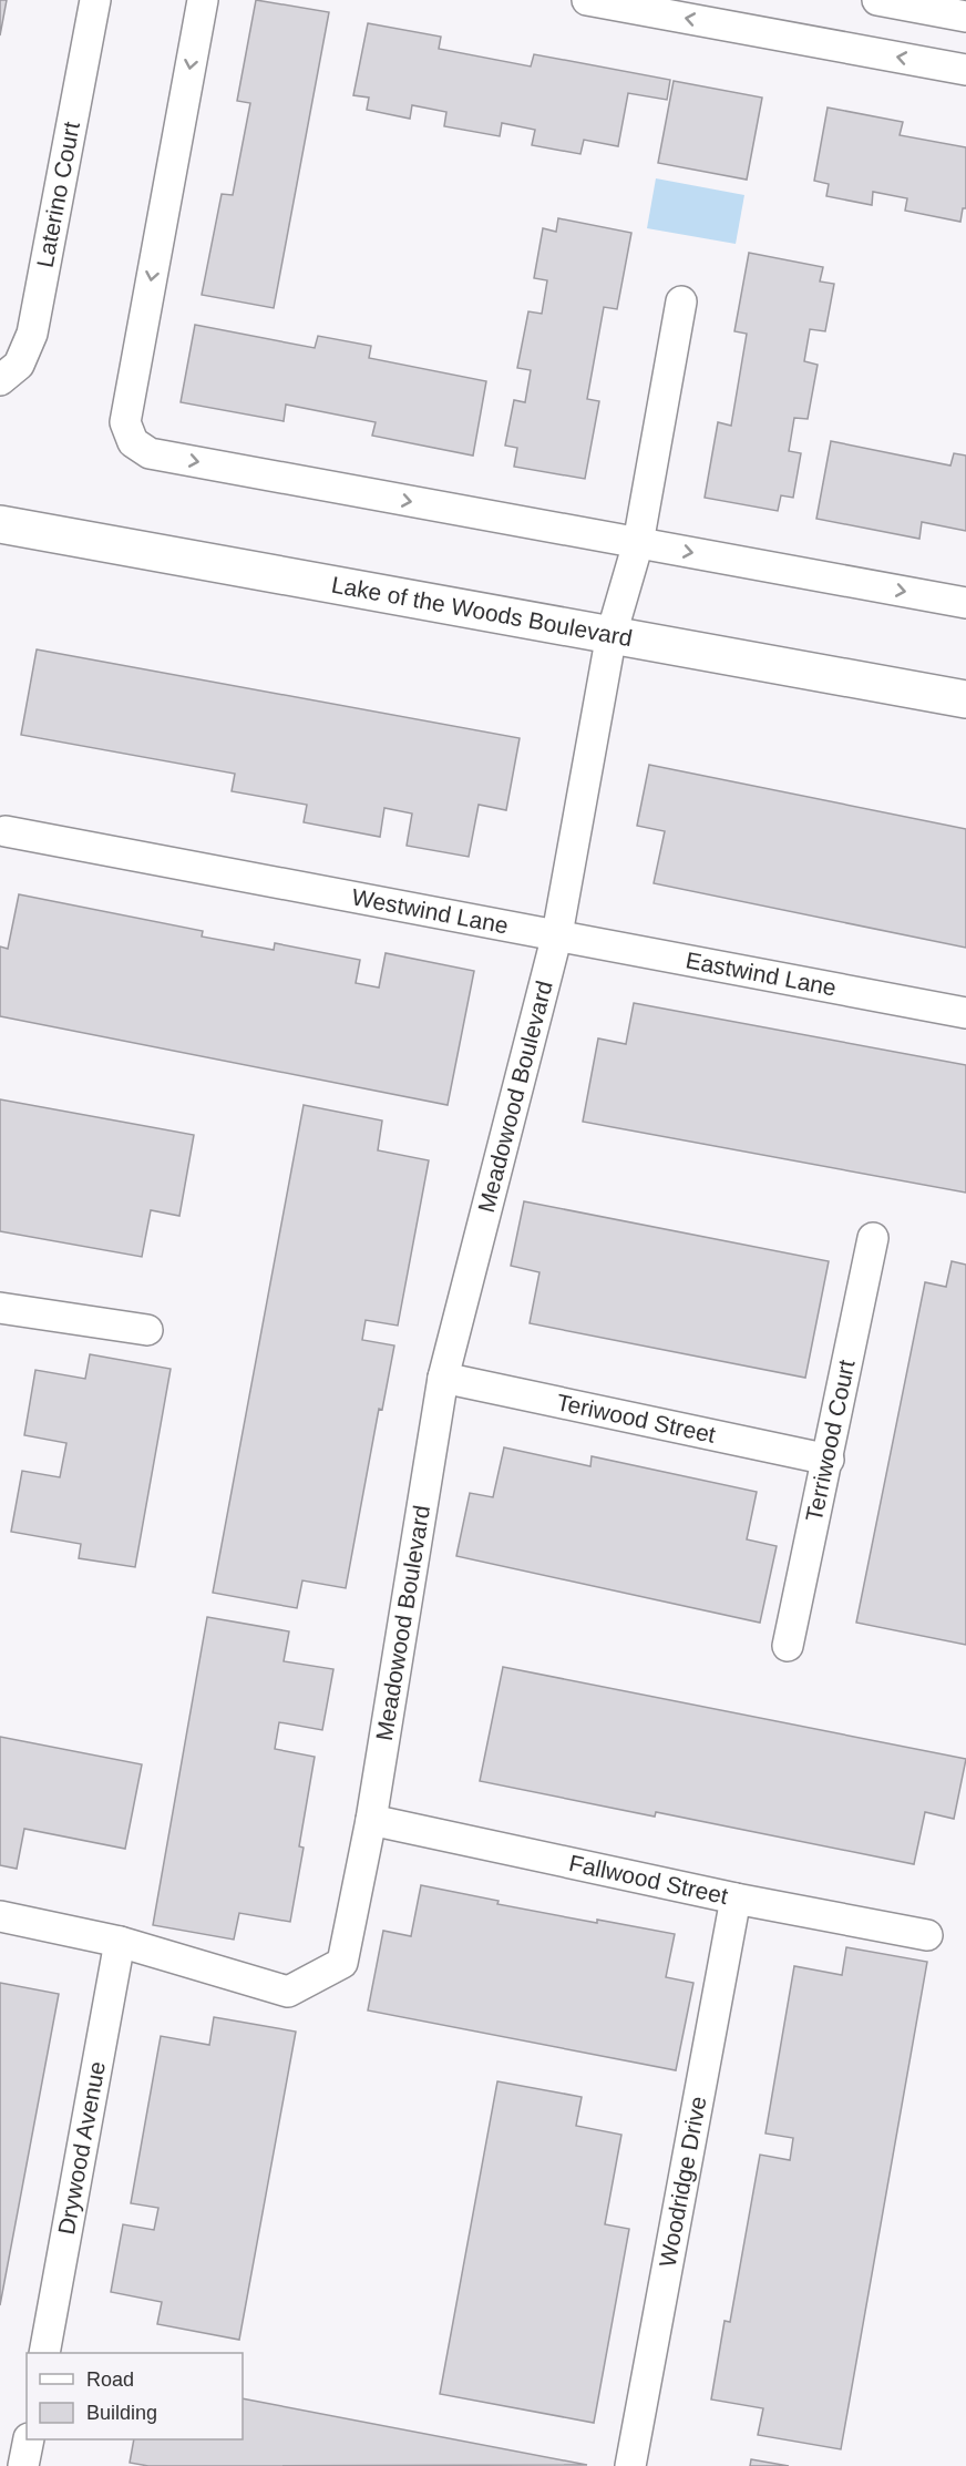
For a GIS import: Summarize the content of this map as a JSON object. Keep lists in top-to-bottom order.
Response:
{
  "streets": {
    "street": [
      "Laterino Court",
      "Lake of the Woods Boulevard",
      "Westwind Lane",
      "Eastwind Lane",
      "Meadowood Boulevard",
      "Teriwood Street",
      "Terriwood Court",
      "Fallwood Street",
      "Drywood Avenue",
      "Woodridge Drive"
    ]
  },
  "crossings": [
    ["Westwind Lane", "Eastwind Lane"],
    ["Westwind Lane", "Meadowood Boulevard"],
    ["Eastwind Lane", "Meadowood Boulevard"],
    ["Meadowood Boulevard", "Teriwood Street"],
    ["Meadowood Boulevard", "Fallwood Street"],
    ["Meadowood Boulevard", "Drywood Avenue"],
    ["Teriwood Street", "Terriwood Court"],
    ["Fallwood Street", "Woodridge Drive"]
  ],
  "legend": ["Road", "Building"]
}
